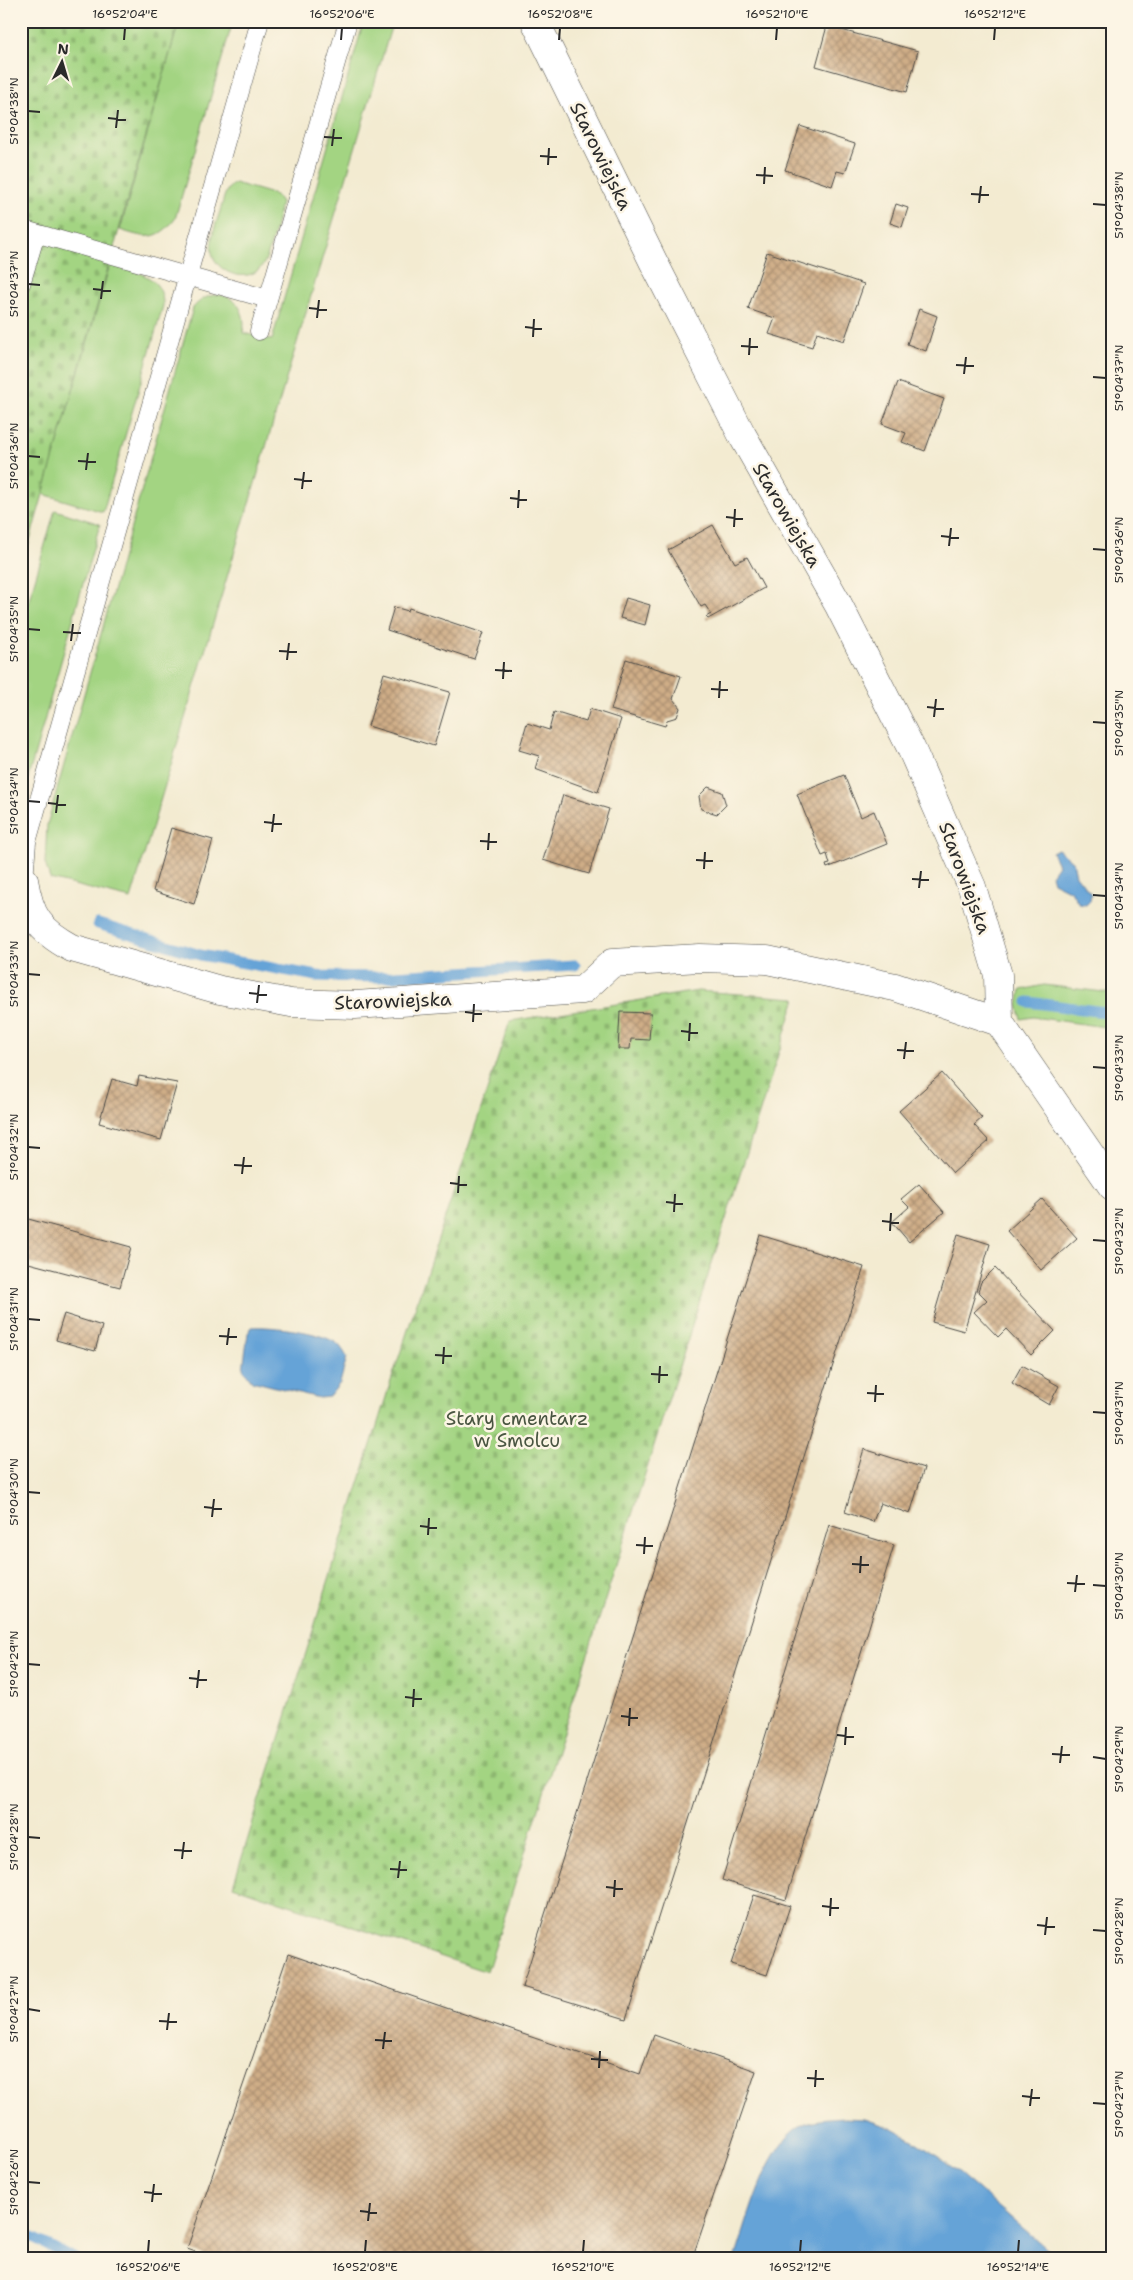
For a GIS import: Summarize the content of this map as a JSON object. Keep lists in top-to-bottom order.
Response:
{
  "streets": {
    "street": ["Starowiejska"]
  },
  "parks": ["Stary cmentarz w Smolcu"],
  "north": "top",
  "coordinates": [
    "16°52'04\"E",
    "16°52'06\"E",
    "16°52'08\"E",
    "16°52'10\"E",
    "16°52'12\"E",
    "51°04'38\"N",
    "51°04'37\"N",
    "51°04'36\"N",
    "51°04'35\"N",
    "51°04'34\"N",
    "51°04'33\"N",
    "51°04'32\"N",
    "51°04'31\"N",
    "51°04'30\"N",
    "51°04'29\"N",
    "51°04'28\"N",
    "51°04'27\"N",
    "51°04'26\"N",
    "16°52'14\"E"
  ]
}
